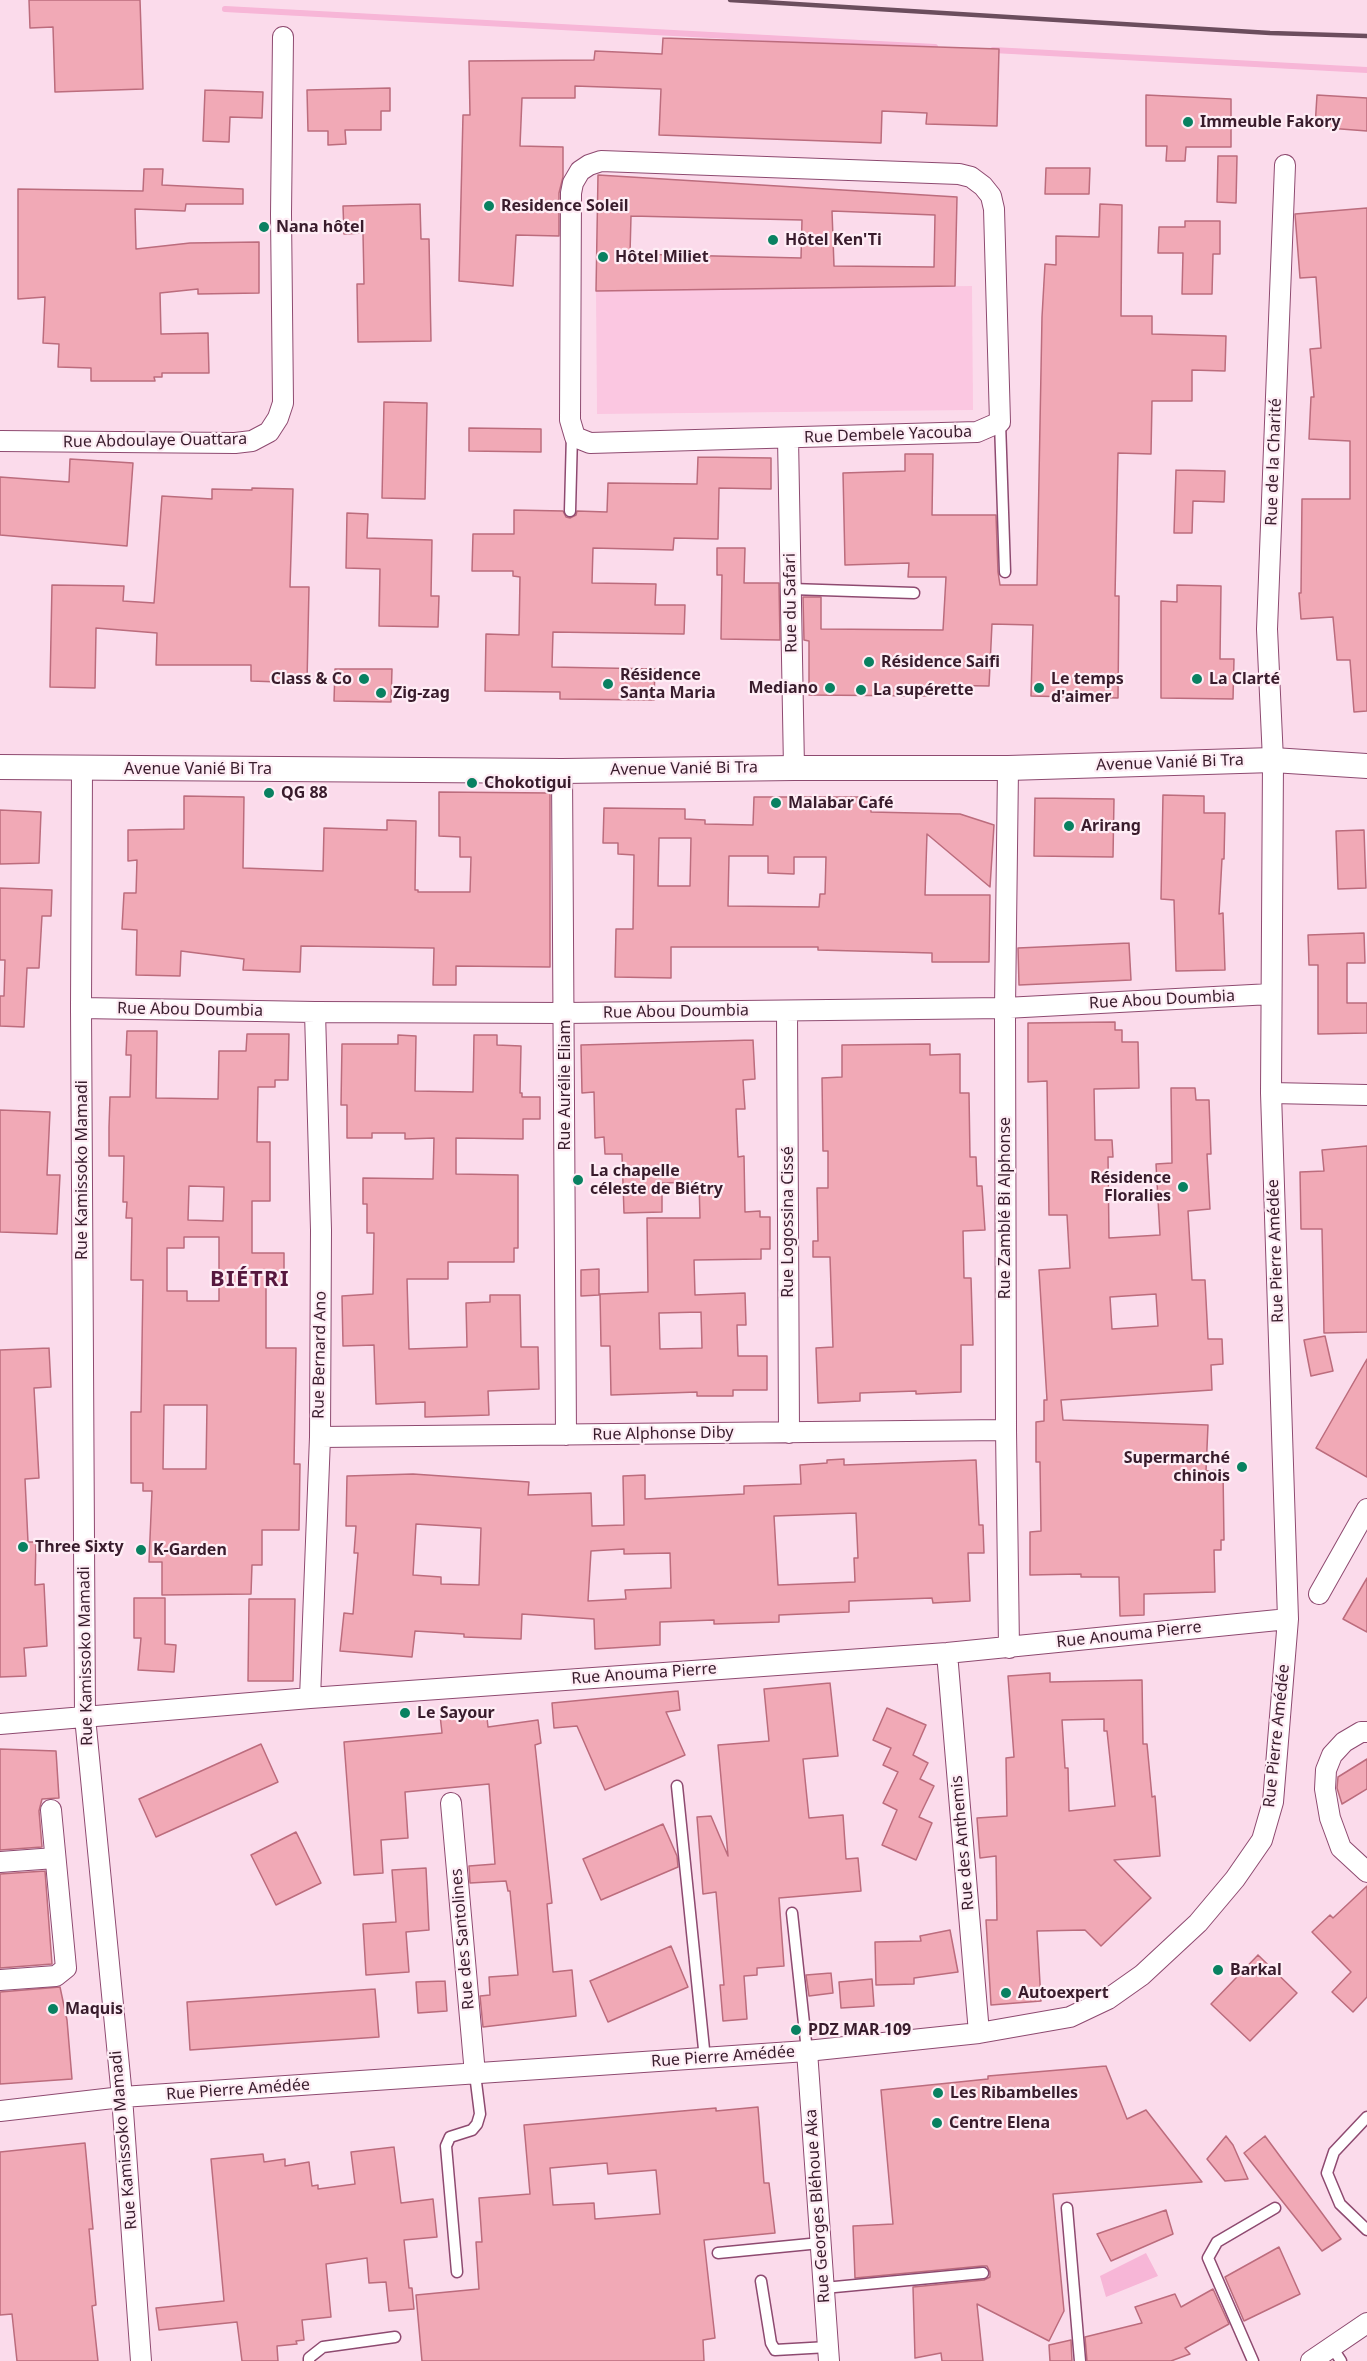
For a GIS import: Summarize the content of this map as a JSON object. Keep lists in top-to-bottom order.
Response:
{
  "streets": {
    "street": [
      "Rue Dembele Yacouba",
      "Rue Abdoulaye Ouattara",
      "Rue de la Charité",
      "Rue du Safari",
      "Avenue Vanié Bi Tra",
      "Rue Abou Doumbia",
      "Rue Aurélie Eliam",
      "Rue Kamissoko Mamadi",
      "Rue Zamblé Bi Alphonse",
      "Rue Logossina Cissé",
      "Rue Pierre Amédée",
      "Rue Bernard Ano",
      "Rue Alphonse Diby",
      "Rue Anouma Pierre",
      "Rue des Anthemis",
      "Rue des Santolines",
      "Rue Georges Bléhoue Aka"
    ]
  },
  "crossings": [
    ["Rue Dembele Yacouba", "Rue du Safari"],
    ["Rue de la Charité", "Avenue Vanié Bi Tra"],
    ["Rue de la Charité", "Rue Pierre Amédée"],
    ["Rue du Safari", "Avenue Vanié Bi Tra"],
    ["Avenue Vanié Bi Tra", "Rue Aurélie Eliam"],
    ["Avenue Vanié Bi Tra", "Rue Kamissoko Mamadi"],
    ["Avenue Vanié Bi Tra", "Rue Zamblé Bi Alphonse"],
    ["Avenue Vanié Bi Tra", "Rue Pierre Amédée"],
    ["Rue Abou Doumbia", "Rue Aurélie Eliam"],
    ["Rue Abou Doumbia", "Rue Kamissoko Mamadi"],
    ["Rue Abou Doumbia", "Rue Zamblé Bi Alphonse"],
    ["Rue Abou Doumbia", "Rue Logossina Cissé"],
    ["Rue Abou Doumbia", "Rue Pierre Amédée"],
    ["Rue Abou Doumbia", "Rue Bernard Ano"],
    ["Rue Aurélie Eliam", "Rue Alphonse Diby"],
    ["Rue Kamissoko Mamadi", "Rue Pierre Amédée"],
    ["Rue Kamissoko Mamadi", "Rue Anouma Pierre"],
    ["Rue Zamblé Bi Alphonse", "Rue Alphonse Diby"],
    ["Rue Zamblé Bi Alphonse", "Rue Anouma Pierre"],
    ["Rue Logossina Cissé", "Rue Alphonse Diby"],
    ["Rue Pierre Amédée", "Rue Anouma Pierre"],
    ["Rue Pierre Amédée", "Rue des Anthemis"],
    ["Rue Pierre Amédée", "Rue des Santolines"],
    ["Rue Pierre Amédée", "Rue Georges Bléhoue Aka"],
    ["Rue Bernard Ano", "Rue Alphonse Diby"],
    ["Rue Bernard Ano", "Rue Anouma Pierre"],
    ["Rue Anouma Pierre", "Rue des Anthemis"]
  ],
  "districts": ["BIÉTRI"],
  "places": [
    "Immeuble Fakory",
    "Residence Soleil",
    "Nana hôtel",
    "Hôtel Ken'Ti",
    "Hôtel Miliet",
    "Résidence Saifi",
    "Class & Co",
    "La Clarté",
    "Résidence Santa Maria",
    "Mediano",
    "Le temps d'aimer",
    "La supérette",
    "Zig-zag",
    "Chokotigui",
    "QG 88",
    "Malabar Café",
    "Arirang",
    "La chapelle céleste de Biétry",
    "Résidence Floralies",
    "Supermarché chinois",
    "Three Sixty",
    "K-Garden",
    "Le Sayour",
    "Barkal",
    "Autoexpert",
    "Maquis",
    "PDZ MAR 109",
    "Les Ribambelles",
    "Centre Elena"
  ]
}
